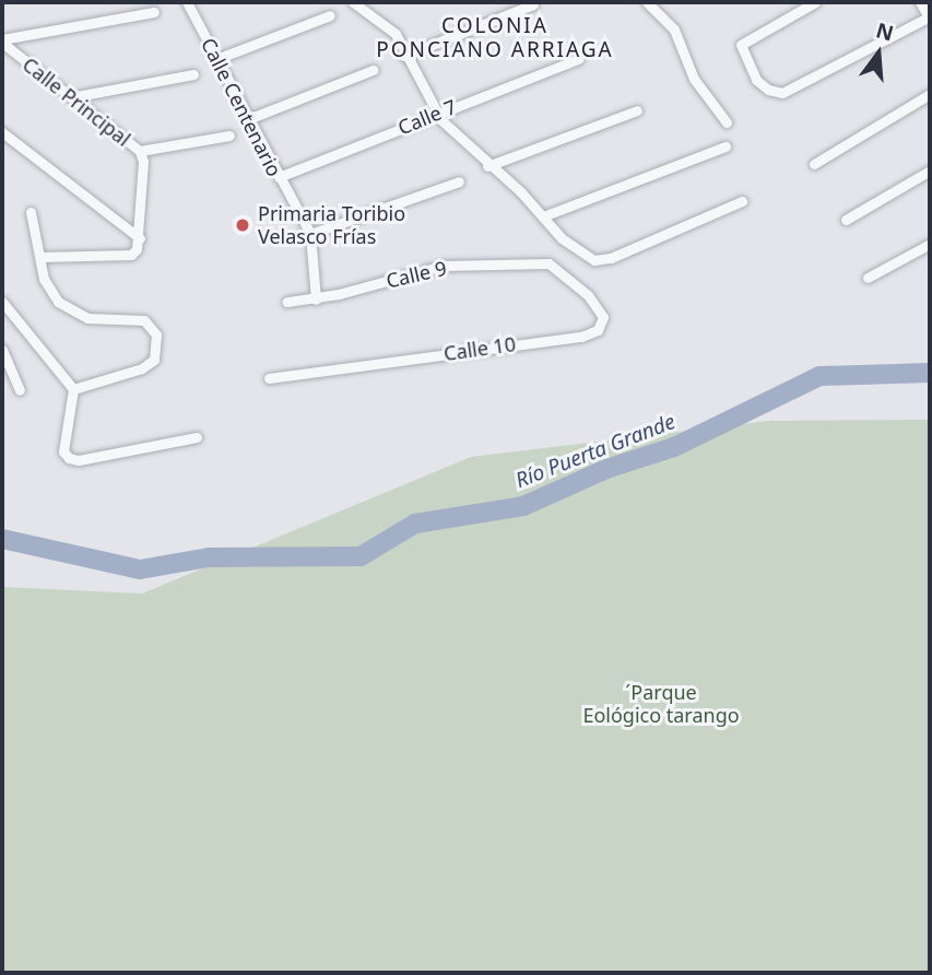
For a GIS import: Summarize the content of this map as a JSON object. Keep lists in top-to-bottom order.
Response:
{
  "streets": {
    "street": [
      "Calle Principal",
      "Calle Centenario",
      "Calle 7",
      "Calle 9",
      "Calle 10"
    ]
  },
  "crossings": [
    ["Calle Centenario", "Calle 7"],
    ["Calle Centenario", "Calle 9"],
    ["Calle 9", "Calle 10"]
  ],
  "districts": ["COLONIA PONCIANO ARRIAGA"],
  "water": ["Río Puerta Grande"],
  "parks": ["´Parque Eológico tarango"],
  "places": ["Primaria Toribio Velasco Frías"],
  "north": "top"
}
